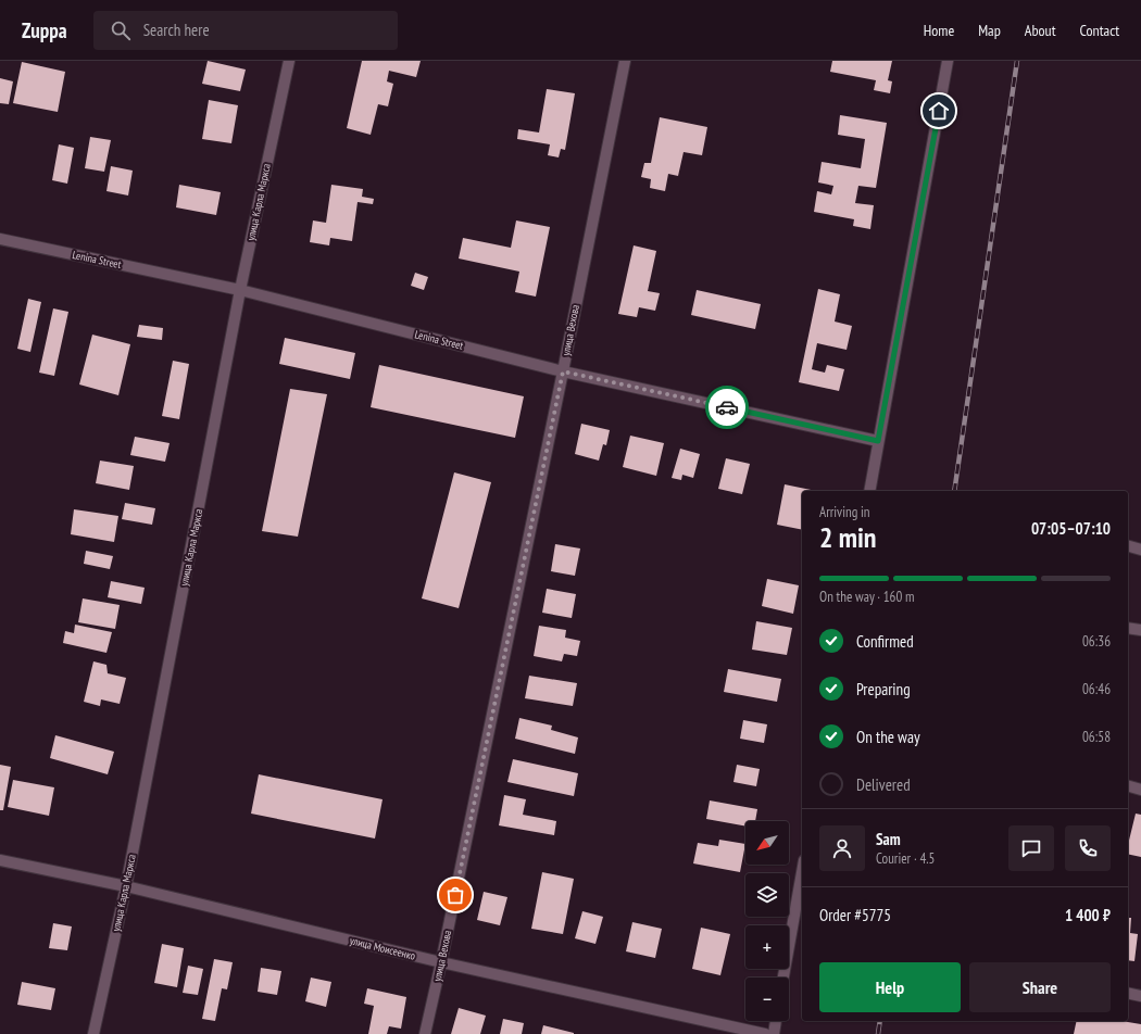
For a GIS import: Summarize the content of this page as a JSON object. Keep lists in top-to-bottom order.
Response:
{
  "streets": {
    "street": [
      "улица Карла Маркса",
      "Lenina Street",
      "улица Вехова",
      "улица Моисеенко"
    ]
  },
  "crossings": [
    ["улица Карла Маркса", "Lenina Street"],
    ["улица Карла Маркса", "улица Моисеенко"],
    ["Lenina Street", "улица Вехова"],
    ["улица Вехова", "улица Моисеенко"]
  ],
  "north": "bottom left",
  "page": {
    "header": "Zuppa",
    "search": "Search here",
    "nav": [
      "Home",
      "Map",
      "About",
      "Contact"
    ],
    "heading": ["2 min", "Arriving in", "07:05–07:10"],
    "panel": [
      "Sam",
      "Courier · 4.5",
      "Order #5775",
      "1 400 ₽"
    ],
    "bar": "On the way · 160 m",
    "list": [
      ["Confirmed", "06:36"],
      ["Preparing", "06:46"],
      ["On the way", "06:58"],
      "Delivered"
    ],
    "map_buttons": ["+", "−"],
    "buttons": ["Help", "Share"]
  }
}
